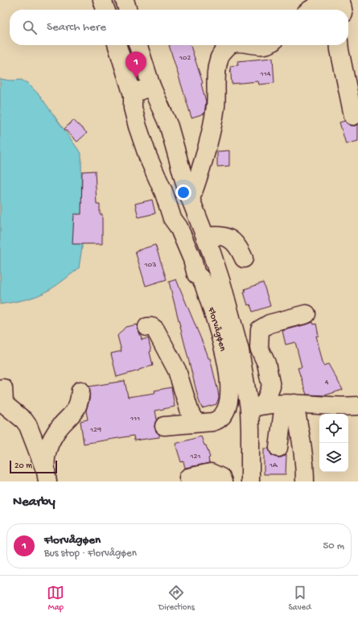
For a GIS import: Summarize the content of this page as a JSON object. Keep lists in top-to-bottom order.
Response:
{
  "streets": {
    "main road": ["Florvågøen"]
  },
  "house_numbers": [
    "102",
    "114",
    "103",
    "4",
    "111",
    "129",
    "121",
    "1A"
  ],
  "scale_bar": "20 m",
  "page": {
    "search": "Search here",
    "pins": "1",
    "scale": "20 m",
    "heading": "Nearby",
    "list": [
      {
        "mark": "1",
        "name": "Florvågøen",
        "note": "Bus stop · Florvågøen",
        "value": "50 m"
      }
    ],
    "nav": ["Map", "Directions", "Saved"]
  }
}
